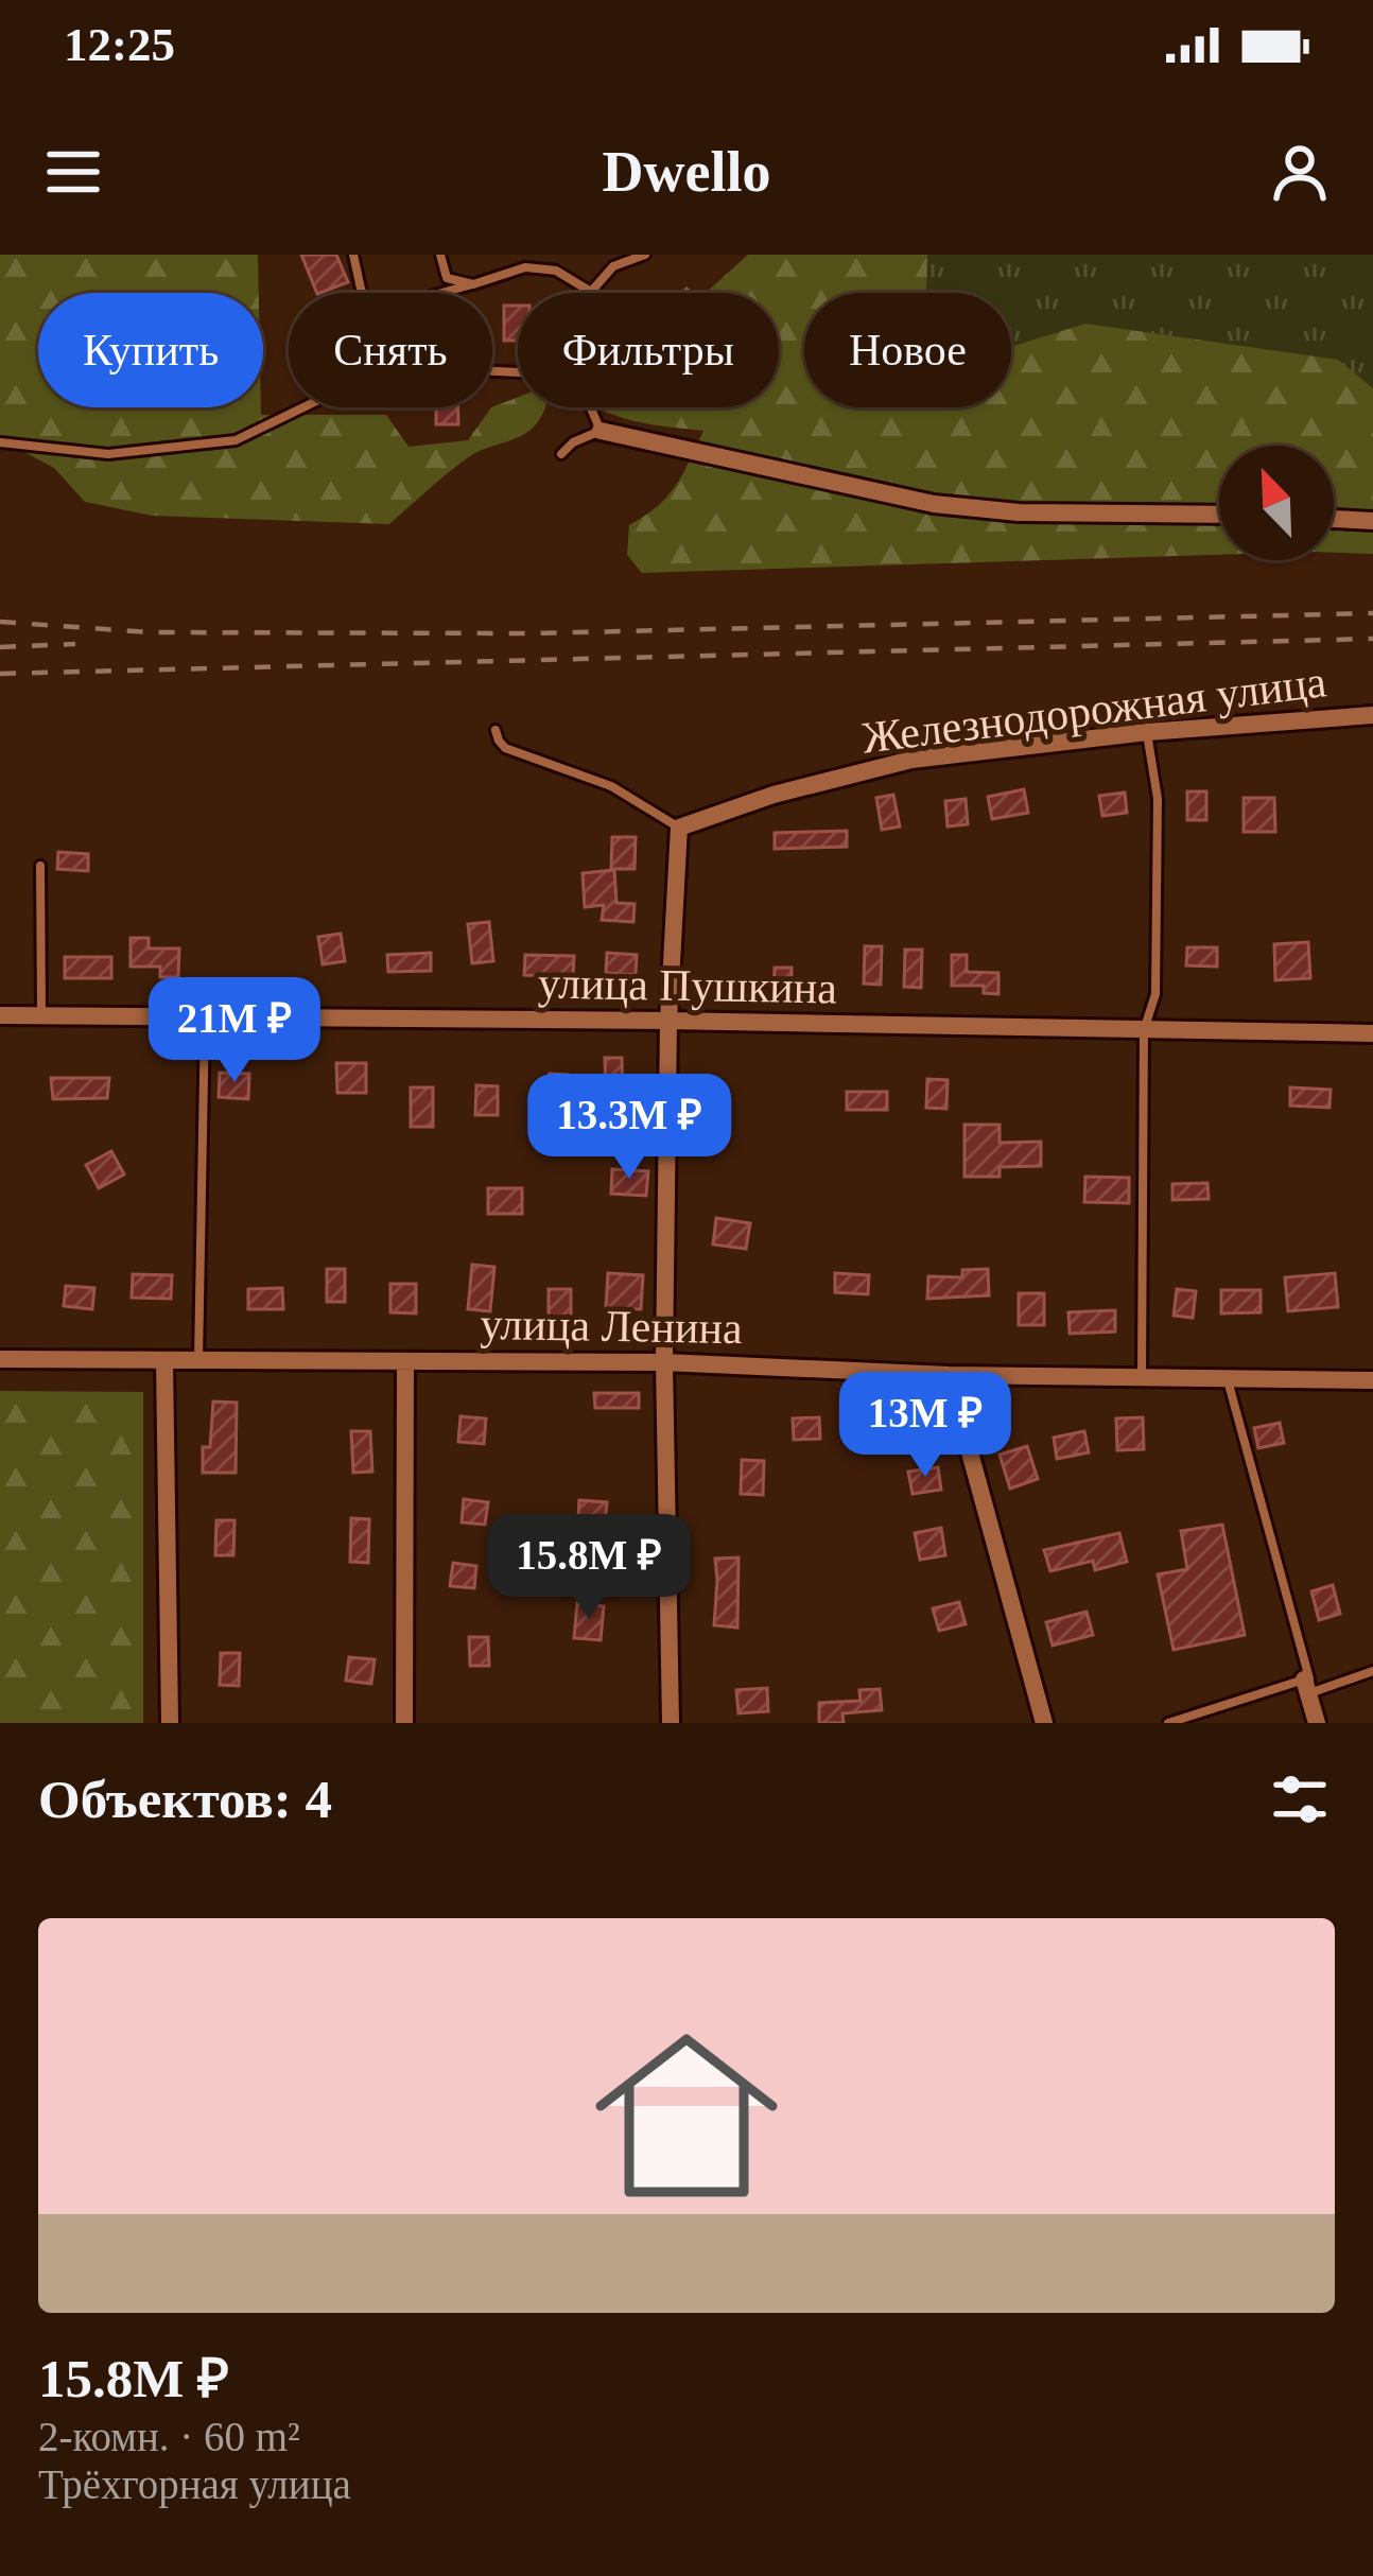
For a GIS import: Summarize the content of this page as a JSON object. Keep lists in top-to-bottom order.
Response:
{
  "streets": {
    "street": ["Железнодорожная улица", "улица Пушкина", "улица Ленина"]
  },
  "north": "top left",
  "page": {
    "status": "12:25",
    "header": "Dwello",
    "chip": [
      "Купить",
      "Снять",
      "Фильтры",
      "Новое"
    ],
    "price": [
      "21M ₽",
      "13.3M ₽",
      "13M ₽",
      "15.8M ₽"
    ],
    "heading": "Объектов: 4",
    "list": [
      {
        "name": "15.8M ₽",
        "note": "2-комн. · 60 m² · Трёхгорная улица"
      }
    ]
  }
}
